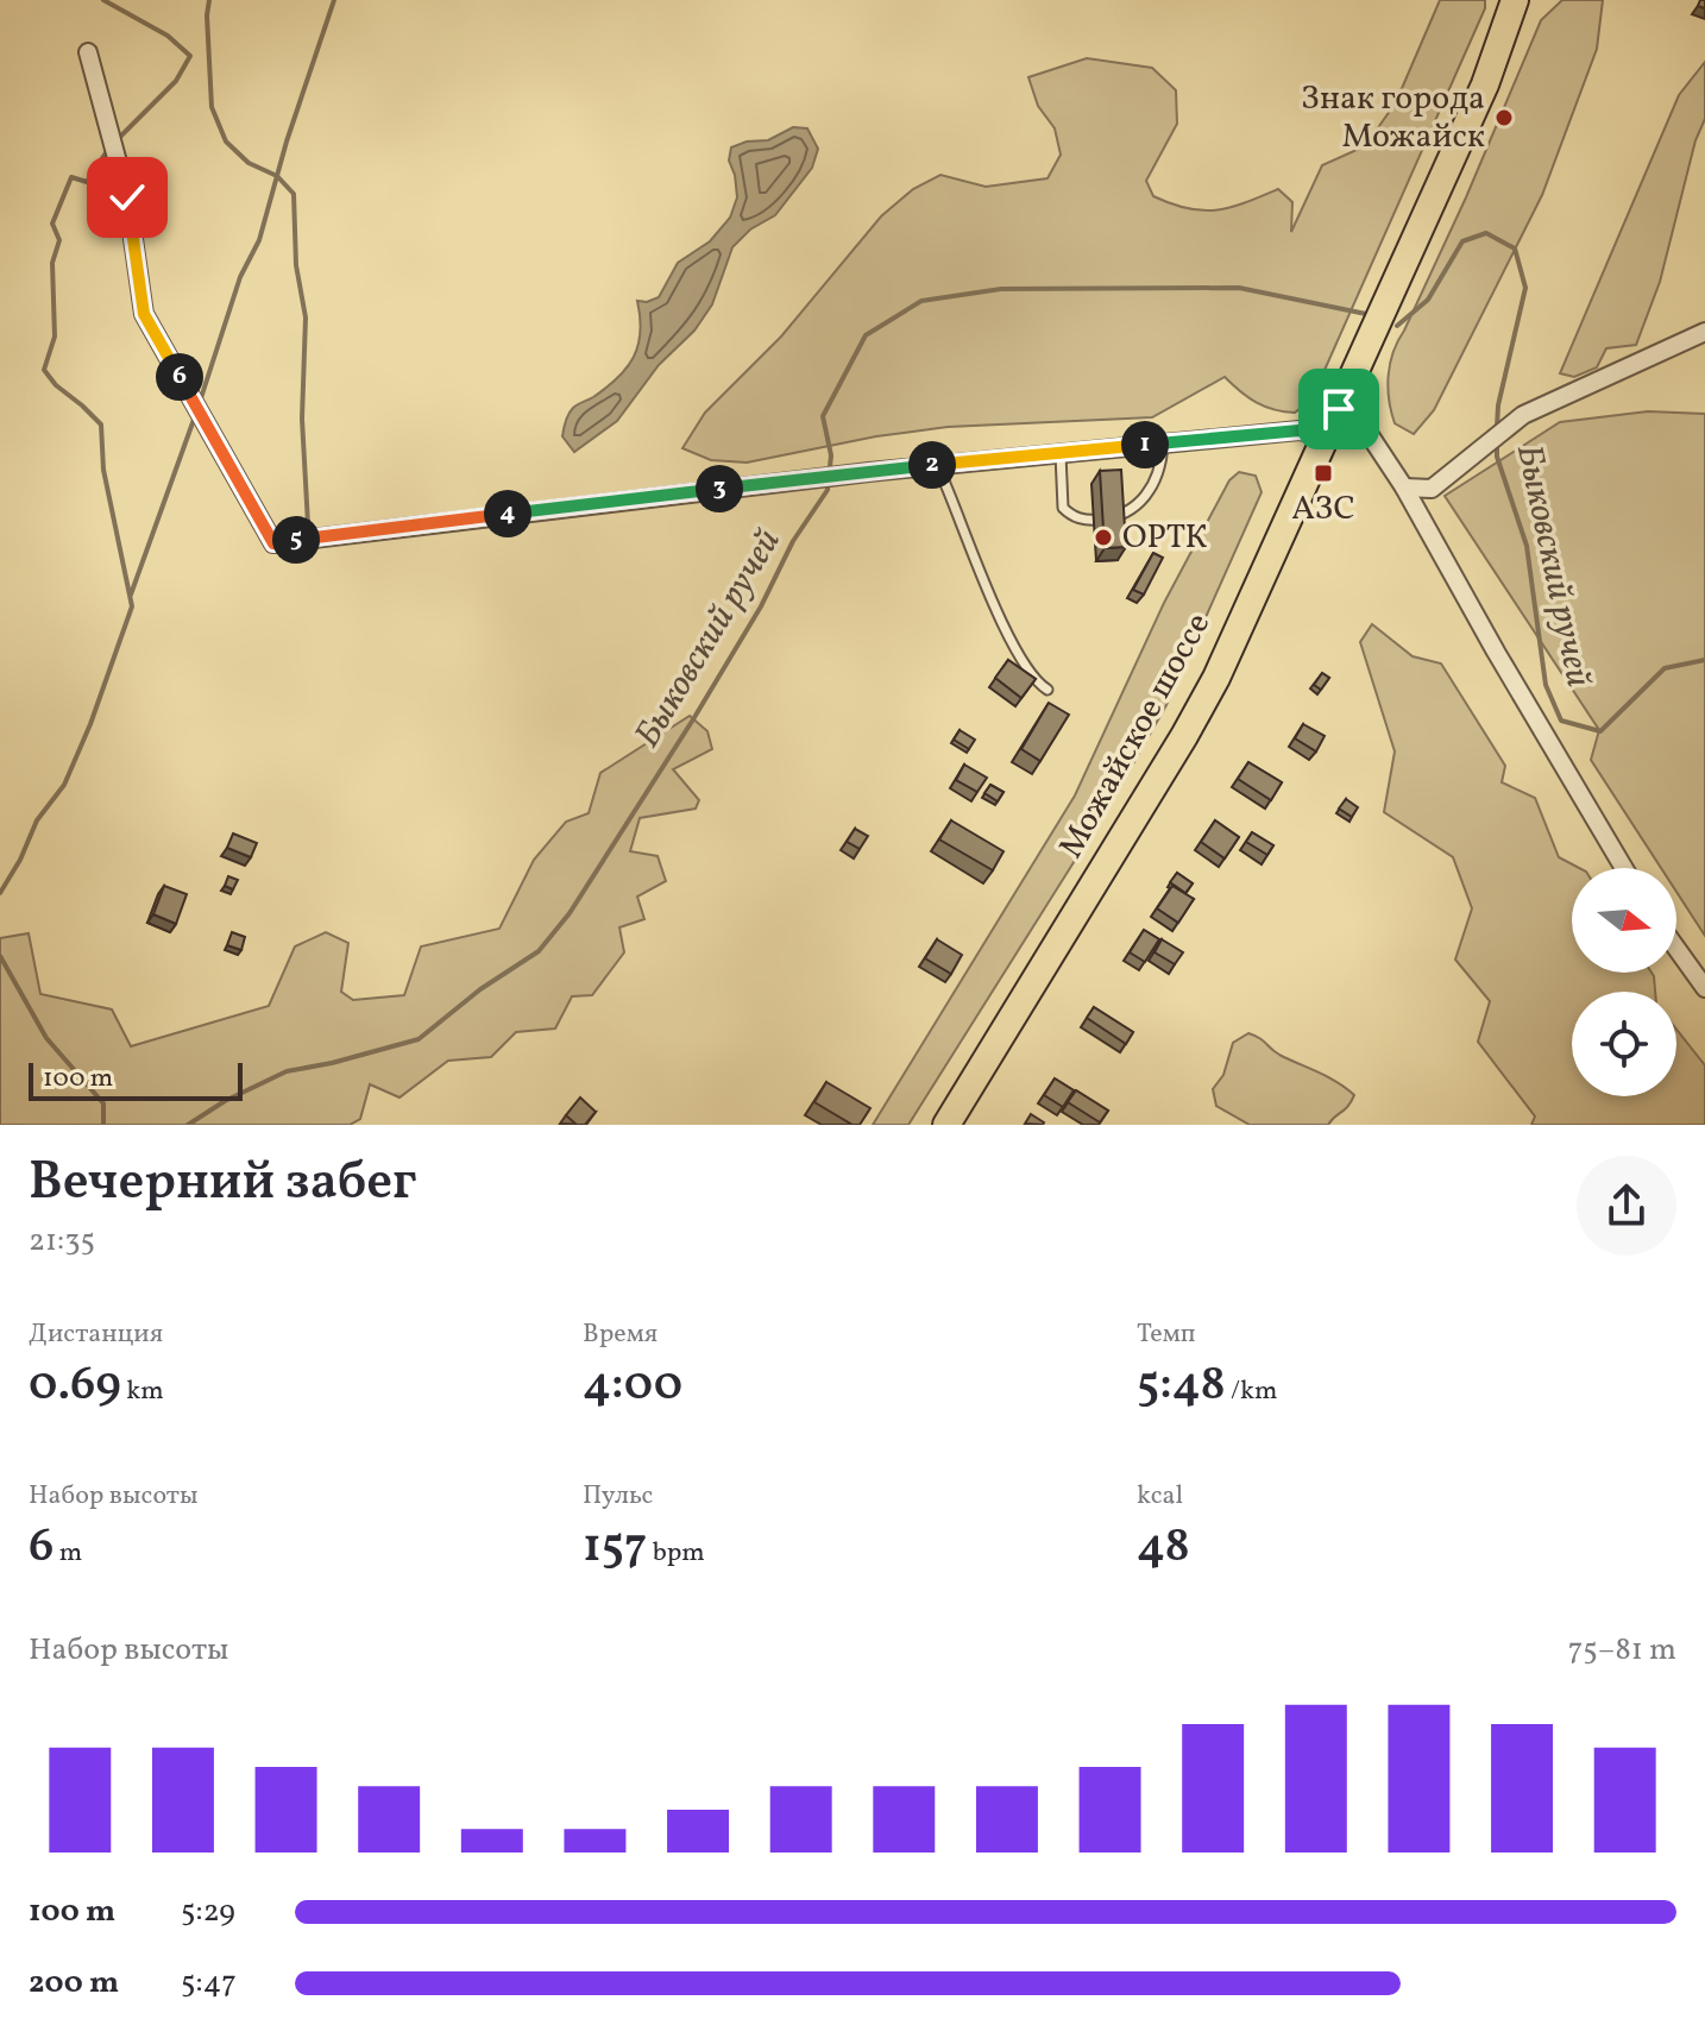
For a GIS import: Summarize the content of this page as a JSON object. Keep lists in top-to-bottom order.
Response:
{
  "streets": {
    "main road": ["Можайское шоссе"]
  },
  "water": ["Быковский ручей"],
  "places": {
    "other": ["Знак города Можайск", "ОРТК"],
    "transit": ["АЗС"]
  },
  "scale_bar": "100 m",
  "north": "right",
  "page": {
    "pins": [
      "6",
      "1",
      "2",
      "3",
      "4",
      "5"
    ],
    "scale": "100 m",
    "heading": ["Вечерний забег", "21:35"],
    "stats": [
      ["Дистанция", "0.69 km"],
      ["Время", "4:00"],
      ["Темп", "5:48 /km"],
      ["Набор высоты", "6 m"],
      ["Пульс", "157 bpm"],
      ["kcal", "48"]
    ],
    "chart": ["Набор высоты", "75–81 m"],
    "list": [
      {
        "name": "100 m",
        "note": "5:29"
      },
      {
        "name": "200 m",
        "note": "5:47"
      }
    ]
  }
}
